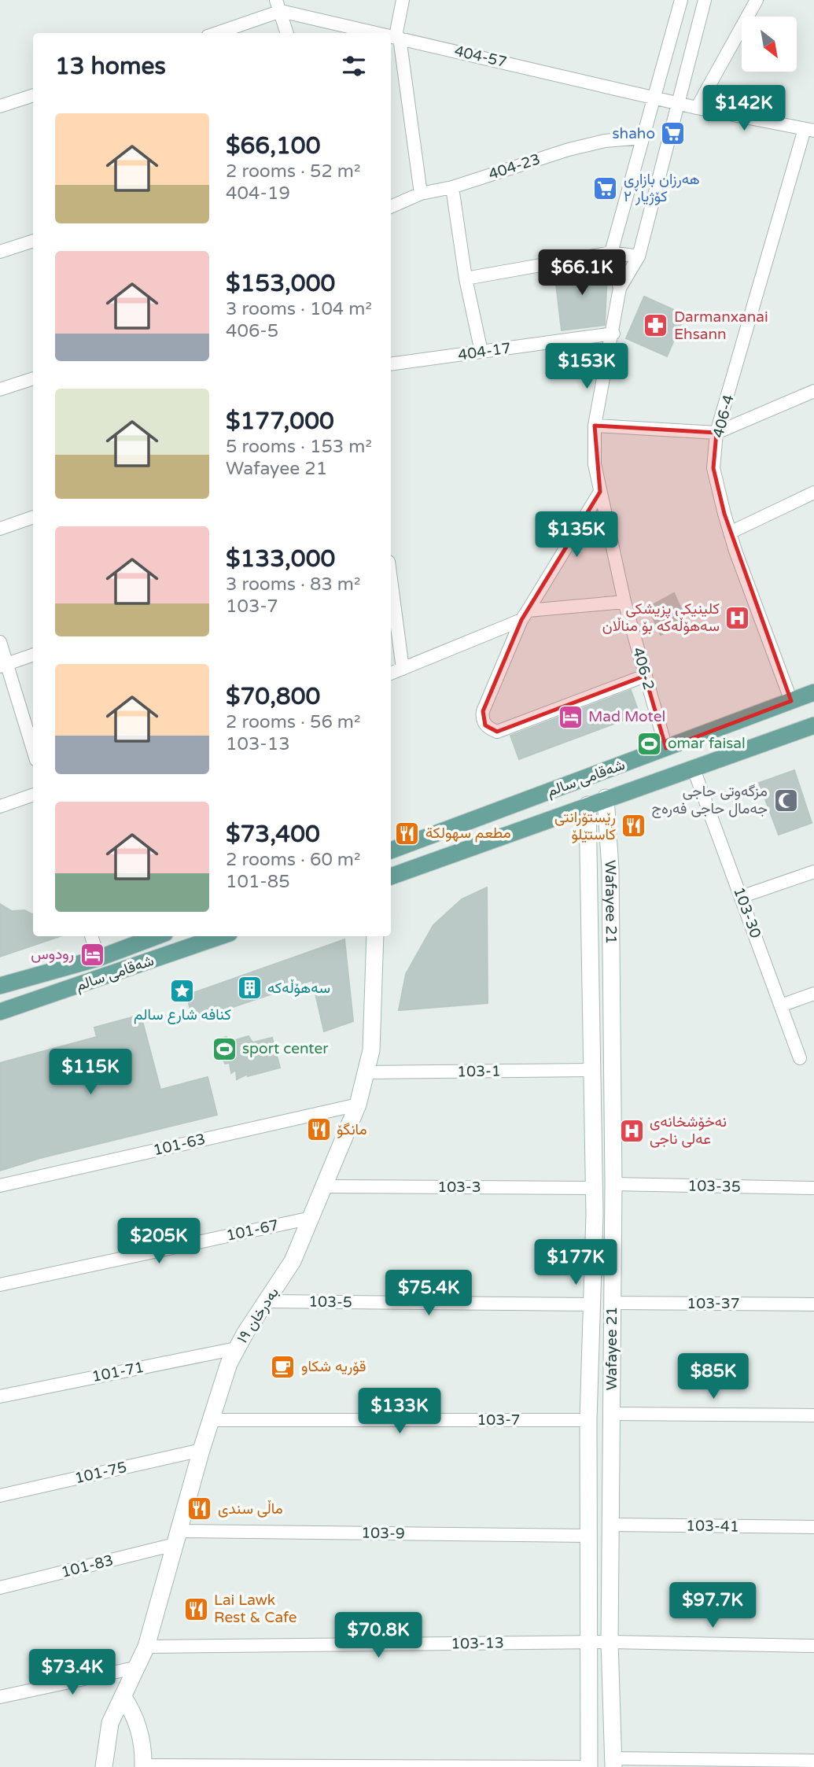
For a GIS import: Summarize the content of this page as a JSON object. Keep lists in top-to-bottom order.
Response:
{
  "streets": {
    "main road": ["شەقامی سالم"],
    "street": [
      "404-57",
      "404-23",
      "404-17",
      "406-4",
      "406-2",
      "Wafayee 21",
      "103-30",
      "103-1",
      "101-63",
      "103-35",
      "103-3",
      "101-67",
      "103-5",
      "103-37",
      "بەدرخان ١٩",
      "101-71",
      "103-7",
      "101-75",
      "103-41",
      "103-9",
      "101-83",
      "103-13"
    ]
  },
  "crossings": [
    ["404-57", "406-4"],
    ["404-17", "406-2"],
    ["406-4", "شەقامی سالم"],
    ["406-2", "شەقامی سالم"],
    ["شەقامی سالم", "Wafayee 21"],
    ["شەقامی سالم", "103-30"],
    ["Wafayee 21", "103-1"],
    ["Wafayee 21", "103-35"],
    ["Wafayee 21", "103-3"],
    ["Wafayee 21", "103-5"],
    ["Wafayee 21", "103-37"],
    ["Wafayee 21", "103-7"],
    ["Wafayee 21", "103-41"],
    ["Wafayee 21", "103-9"],
    ["Wafayee 21", "103-13"],
    ["103-1", "بەدرخان ١٩"],
    ["101-63", "بەدرخان ١٩"],
    ["103-3", "بەدرخان ١٩"],
    ["101-67", "بەدرخان ١٩"],
    ["103-5", "بەدرخان ١٩"],
    ["بەدرخان ١٩", "101-71"],
    ["بەدرخان ١٩", "103-7"],
    ["بەدرخان ١٩", "101-75"],
    ["بەدرخان ١٩", "103-9"],
    ["بەدرخان ١٩", "101-83"],
    ["بەدرخان ١٩", "103-13"],
    ["103-9", "101-83"]
  ],
  "places": {
    "supermarket": ["shaho", "هەرزان بازاڕی کۆژیار ٢"],
    "pharmacy": ["Darmanxanai Ehsann"],
    "hospital": ["کلینیکی پزیشکی سەهۆڵەکە بۆ مناڵان", "نەخۆشخانەی عەلی ناجی"],
    "hotel": ["Mad Motel", "رودوس"],
    "sports": ["omar faisal", "sport center"],
    "mosque": ["مزگه‌وتی حاجی جەمال حاجی فەرەج"],
    "restaurant": [
      "ڕێستۆرانتی کاستێلۆ",
      "مطعم سهولكة",
      "مانگۆ",
      "ماڵی سندی",
      "Lai Lawk Rest & Cafe"
    ],
    "building": ["سەهۆڵەکە"],
    "place": ["كنافه شارع سالم"],
    "cafe": ["قۆریە شکاو"]
  },
  "north": "bottom right",
  "page": {
    "heading": "13 homes",
    "price": [
      "$142K",
      "$66.1K",
      "$153K",
      "$135K",
      "$115K",
      "$205K",
      "$177K",
      "$75.4K",
      "$85K",
      "$133K",
      "$97.7K",
      "$70.8K",
      "$73.4K"
    ],
    "list": [
      {
        "name": "$66,100",
        "note": "2 rooms · 52 m² · 404-19"
      },
      {
        "name": "$153,000",
        "note": "3 rooms · 104 m² · 406-5"
      },
      {
        "name": "$177,000",
        "note": "5 rooms · 153 m² · Wafayee 21"
      },
      {
        "name": "$133,000",
        "note": "3 rooms · 83 m² · 103-7"
      },
      {
        "name": "$70,800",
        "note": "2 rooms · 56 m² · 103-13"
      },
      {
        "name": "$73,400",
        "note": "2 rooms · 60 m² · 101-85"
      }
    ]
  }
}
